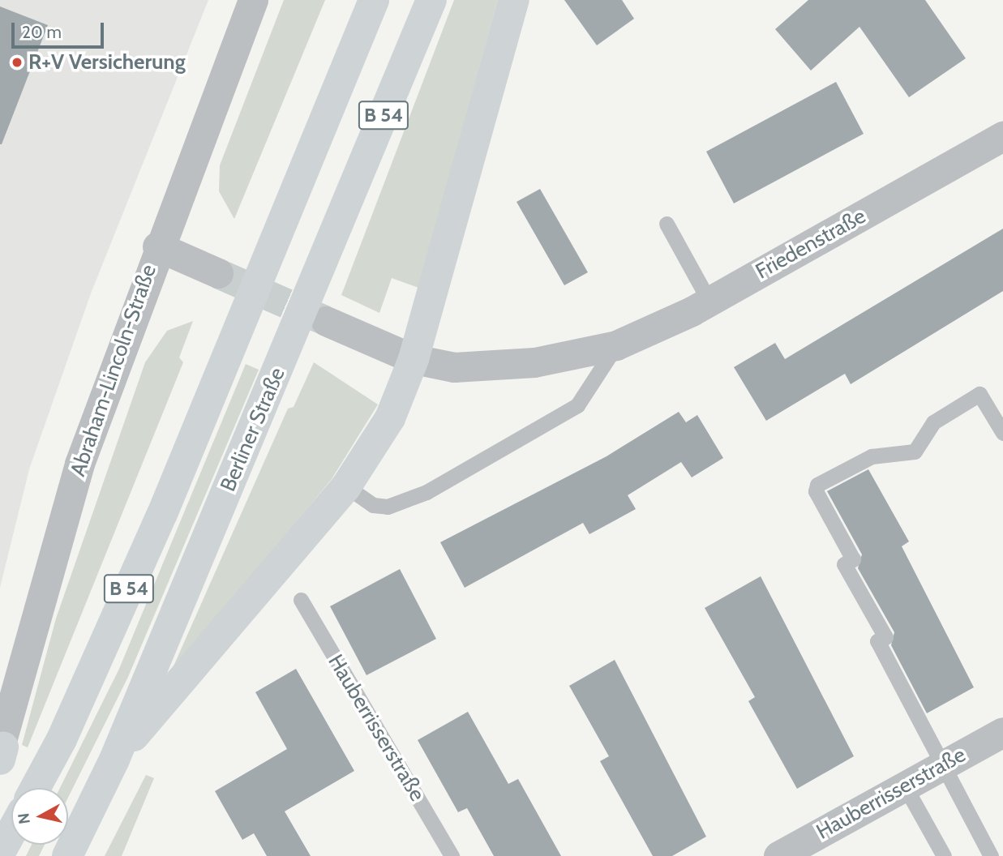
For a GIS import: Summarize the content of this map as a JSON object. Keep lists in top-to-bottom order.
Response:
{
  "streets": {
    "main road": ["B 54", "Berliner Straße"],
    "street": ["Friedenstraße", "Abraham-Lincoln-Straße", "Hauberrisserstraße"]
  },
  "places": ["R+V Versicherung"],
  "scale_bar": "20 m",
  "north": "left"
}
